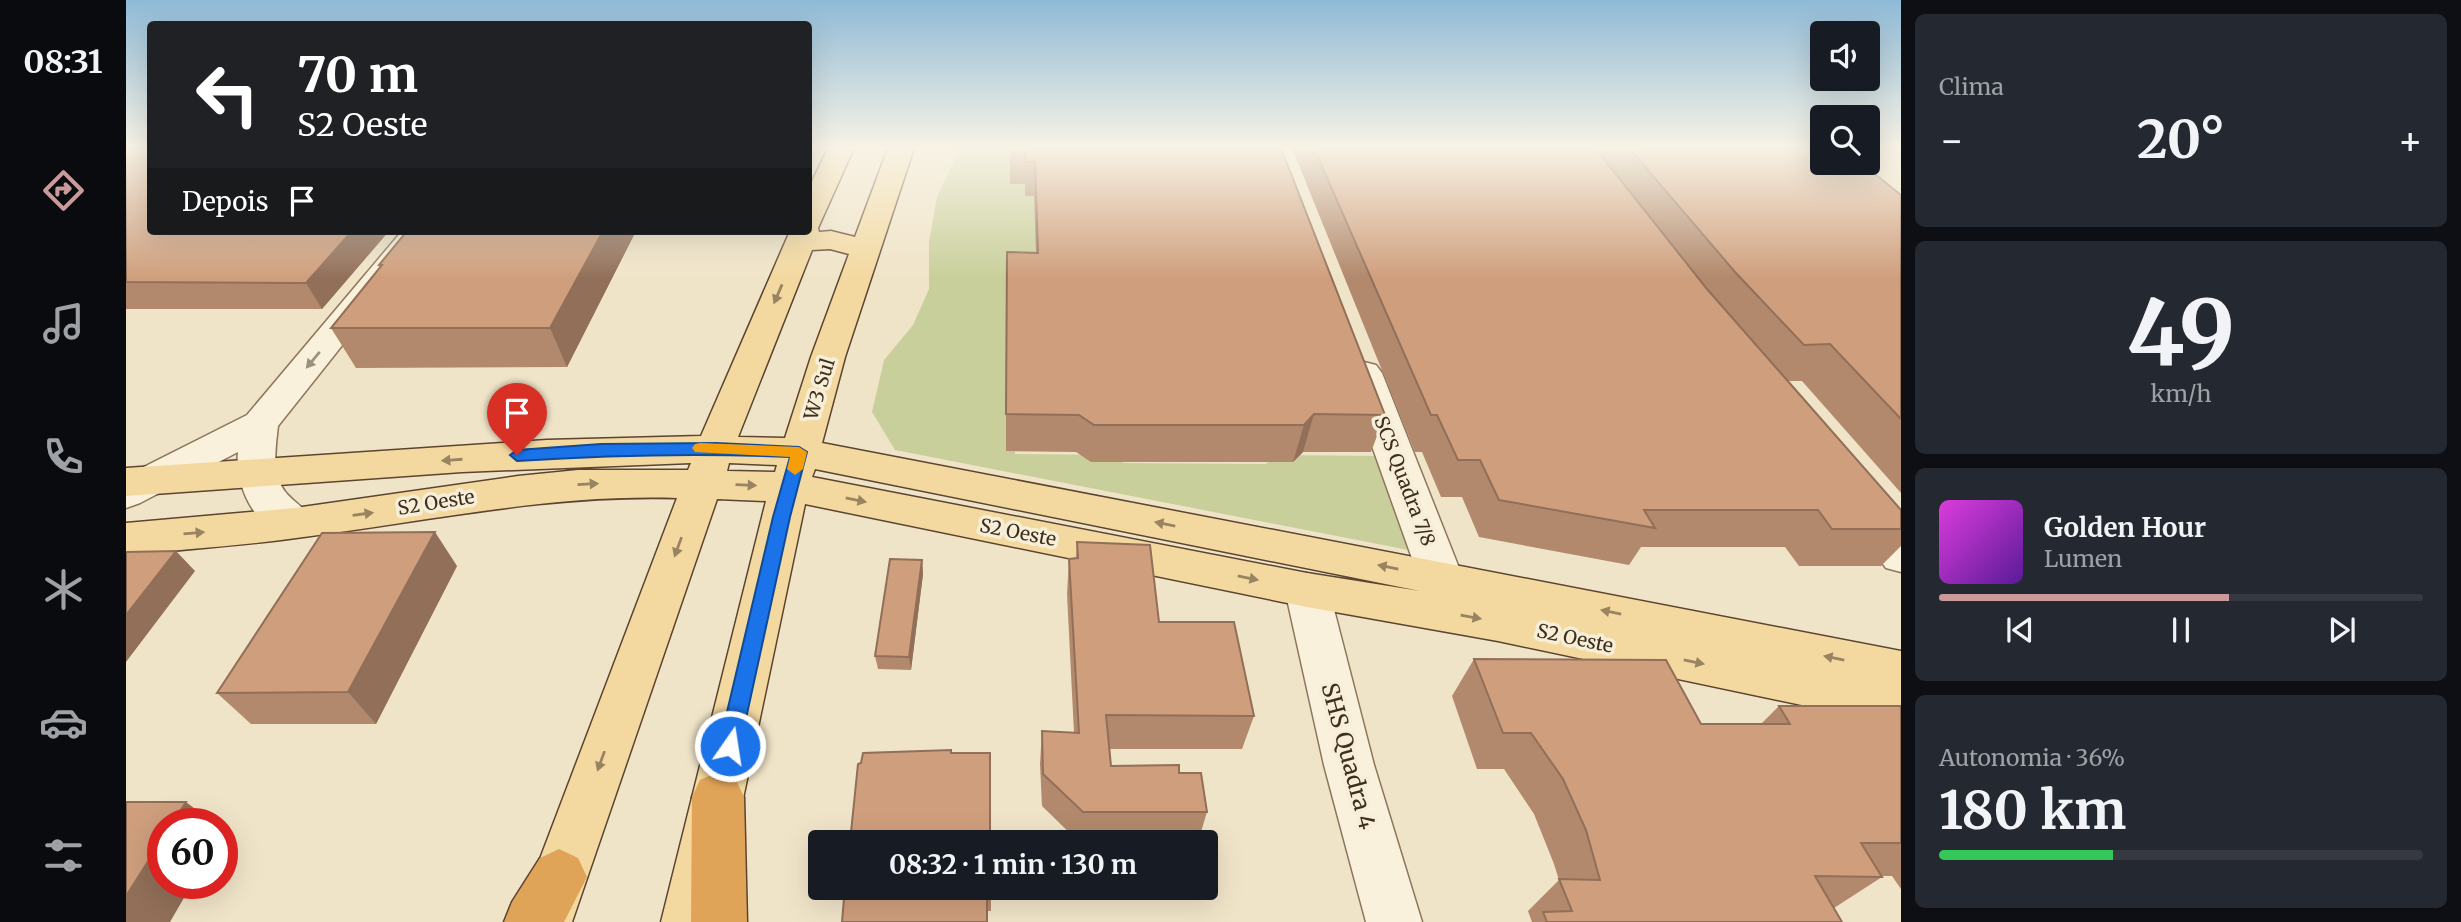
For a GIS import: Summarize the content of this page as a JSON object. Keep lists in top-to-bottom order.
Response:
{
  "streets": {
    "main road": ["W3 Sul", "S2 Oeste"],
    "street": ["SCS Quadra 7/8", "SHS Quadra 4"]
  },
  "crossings": [
    ["W3 Sul", "S2 Oeste"],
    ["SCS Quadra 7/8", "S2 Oeste"],
    ["S2 Oeste", "SHS Quadra 4"]
  ],
  "page": {
    "tabs": "08:31",
    "tile": [
      "Clima",
      ["49", "km/h"],
      ["Autonomia · 36%", "180 km"]
    ],
    "turn": ["70 m", "S2 Oeste"],
    "heat": ["−", "20°", "+"],
    "then": "Depois",
    "song": ["Golden Hour", "Lumen"],
    "limit": "60",
    "trip": "08:32 · 1 min · 130 m"
  }
}
